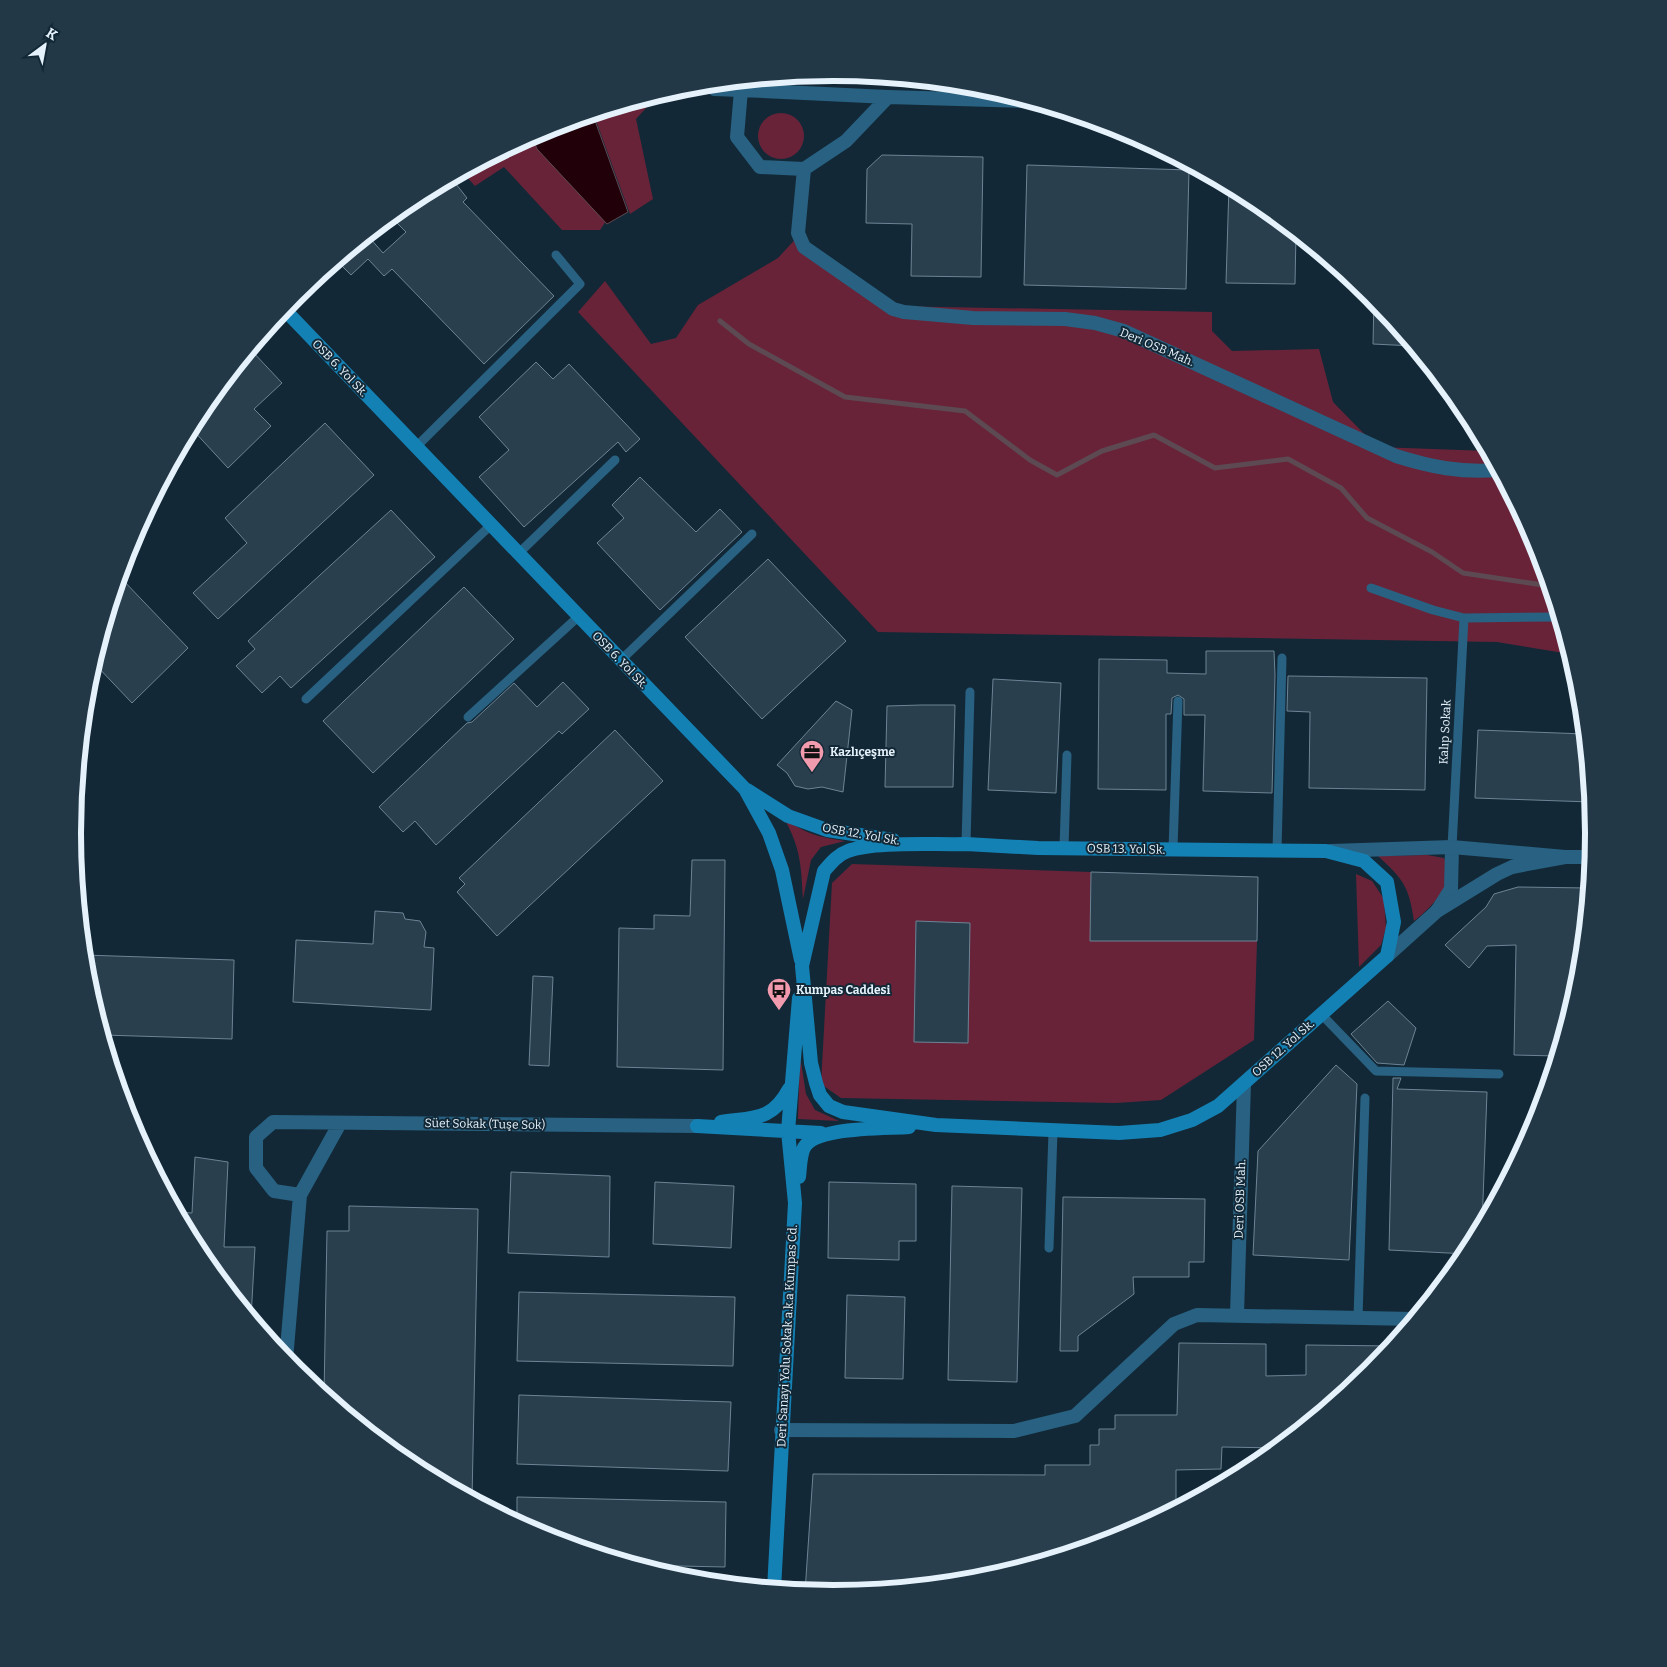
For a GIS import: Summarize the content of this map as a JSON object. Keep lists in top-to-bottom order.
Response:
{
  "streets": {
    "main road": [
      "OSB 6. Yol Sk.",
      "OSB 12. Yol Sk.",
      "OSB 13. Yol Sk.",
      "Deri Sanayi Yolu Sokak a.k.a Kumpas Cd."
    ],
    "street": ["Deri OSB Mah.", "Süet Sokak (Tuşe Sok)"],
    "lane": ["Kalıp Sokak"]
  },
  "crossings": [
    ["Deri OSB Mah.", "OSB 12. Yol Sk."],
    ["OSB 6. Yol Sk.", "OSB 12. Yol Sk."],
    ["OSB 6. Yol Sk.", "Deri Sanayi Yolu Sokak a.k.a Kumpas Cd."],
    ["OSB 12. Yol Sk.", "OSB 13. Yol Sk."]
  ],
  "places": {
    "office": ["Kazlıçeşme"],
    "bus stop": ["Kumpas Caddesi"]
  },
  "north": "top right"
}
